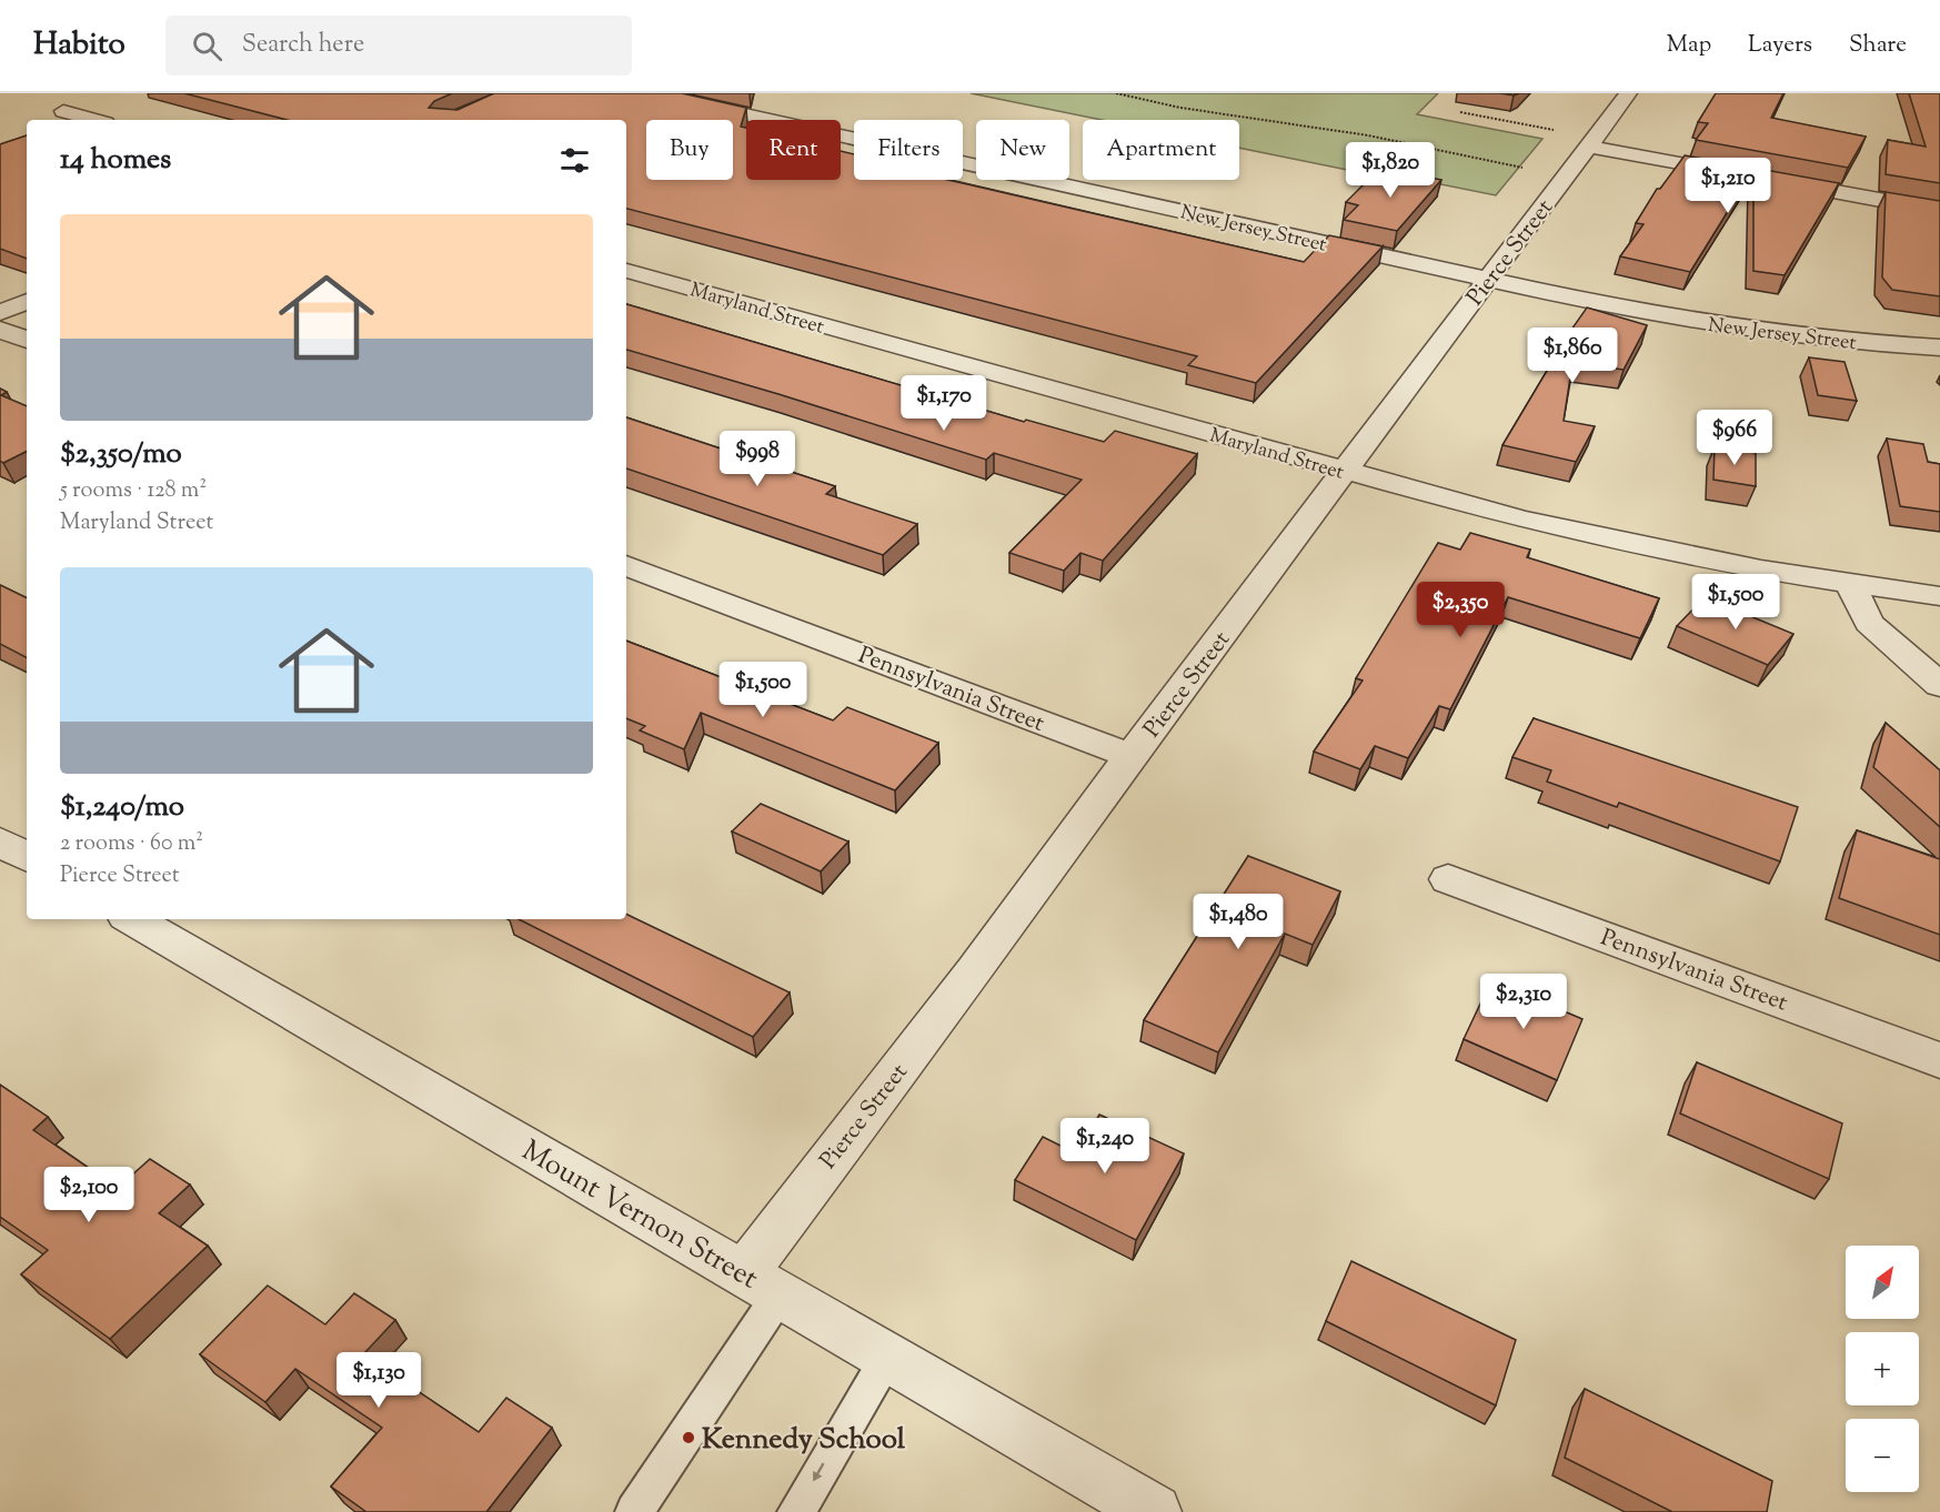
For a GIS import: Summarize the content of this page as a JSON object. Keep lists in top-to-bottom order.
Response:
{
  "streets": {
    "street": [
      "New Jersey Street",
      "Pierce Street",
      "Maryland Street",
      "Pennsylvania Street",
      "Mount Vernon Street"
    ]
  },
  "crossings": [
    ["New Jersey Street", "Pierce Street"],
    ["Pierce Street", "Maryland Street"],
    ["Pierce Street", "Pennsylvania Street"],
    ["Pierce Street", "Mount Vernon Street"]
  ],
  "places": ["Kennedy School"],
  "north": "top right",
  "page": {
    "header": "Habito",
    "search": "Search here",
    "nav": ["Map", "Layers", "Share"],
    "chip": [
      "Buy",
      "Rent",
      "Filters",
      "New",
      "Apartment"
    ],
    "heading": "14 homes",
    "price": [
      "$1,820",
      "$1,210",
      "$1,860",
      "$1,170",
      "$966",
      "$998",
      "$1,500",
      "$2,350",
      "$1,500",
      "$1,480",
      "$2,310",
      "$1,240",
      "$2,100",
      "$1,130"
    ],
    "list": [
      {
        "name": "$2,350/mo",
        "note": "5 rooms · 128 m² · Maryland Street"
      },
      {
        "name": "$1,240/mo",
        "note": "2 rooms · 60 m² · Pierce Street"
      }
    ],
    "map_buttons": ["+", "−"]
  }
}
